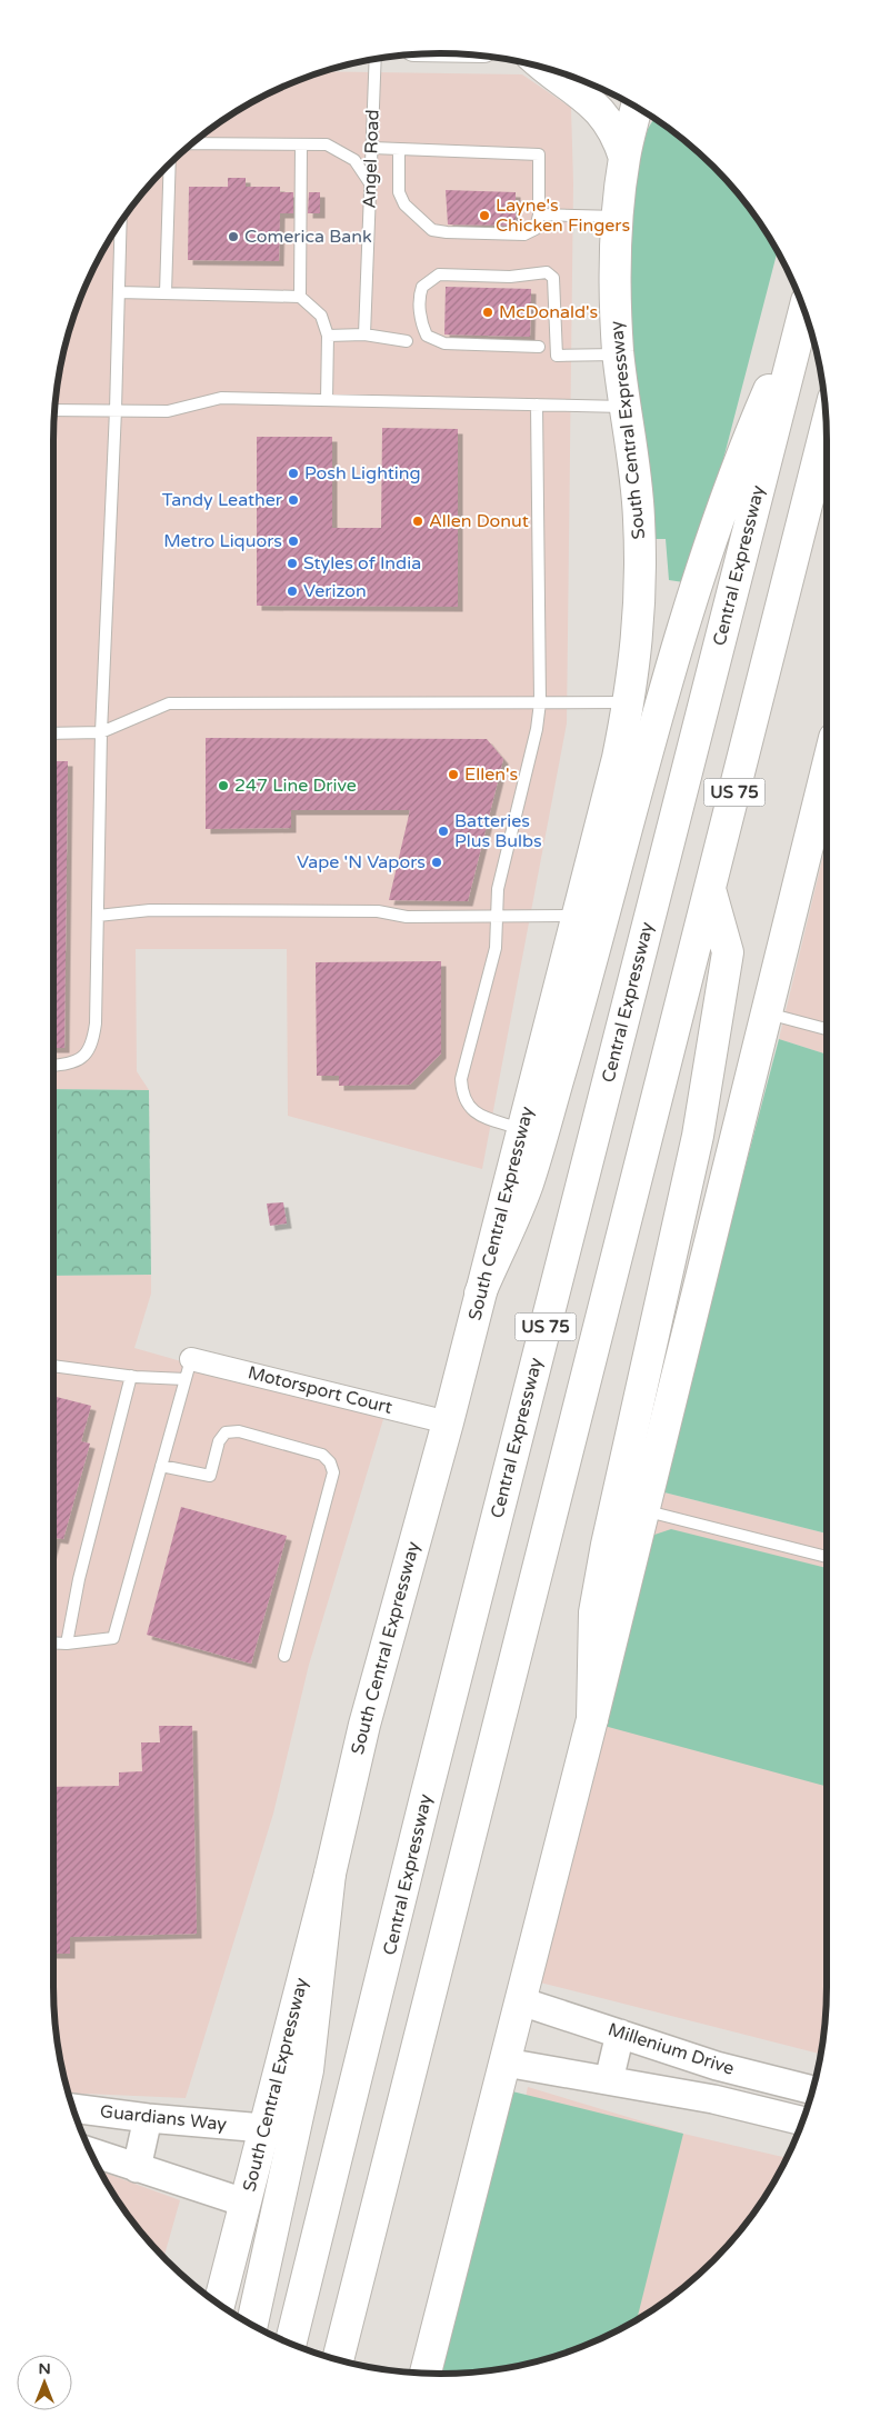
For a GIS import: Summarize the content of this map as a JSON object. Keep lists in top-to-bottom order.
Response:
{
  "streets": {
    "main road": ["South Central Expressway", "Central Expressway", "US 75"],
    "street": ["Motorsport Court", "Millenium Drive", "Guardians Way"],
    "lane": ["Angel Road"]
  },
  "crossings": [
    ["South Central Expressway", "Motorsport Court"],
    ["South Central Expressway", "Guardians Way"]
  ],
  "places": [
    "Layne's Chicken Fingers",
    "Comerica Bank",
    "McDonald's",
    "Posh Lighting",
    "Tandy Leather",
    "Allen Donut",
    "Metro Liquors",
    "Styles of India",
    "Verizon",
    "Ellen's",
    "247 Line Drive",
    "Batteries Plus Bulbs",
    "Vape 'N Vapors"
  ],
  "north": "top"
}
